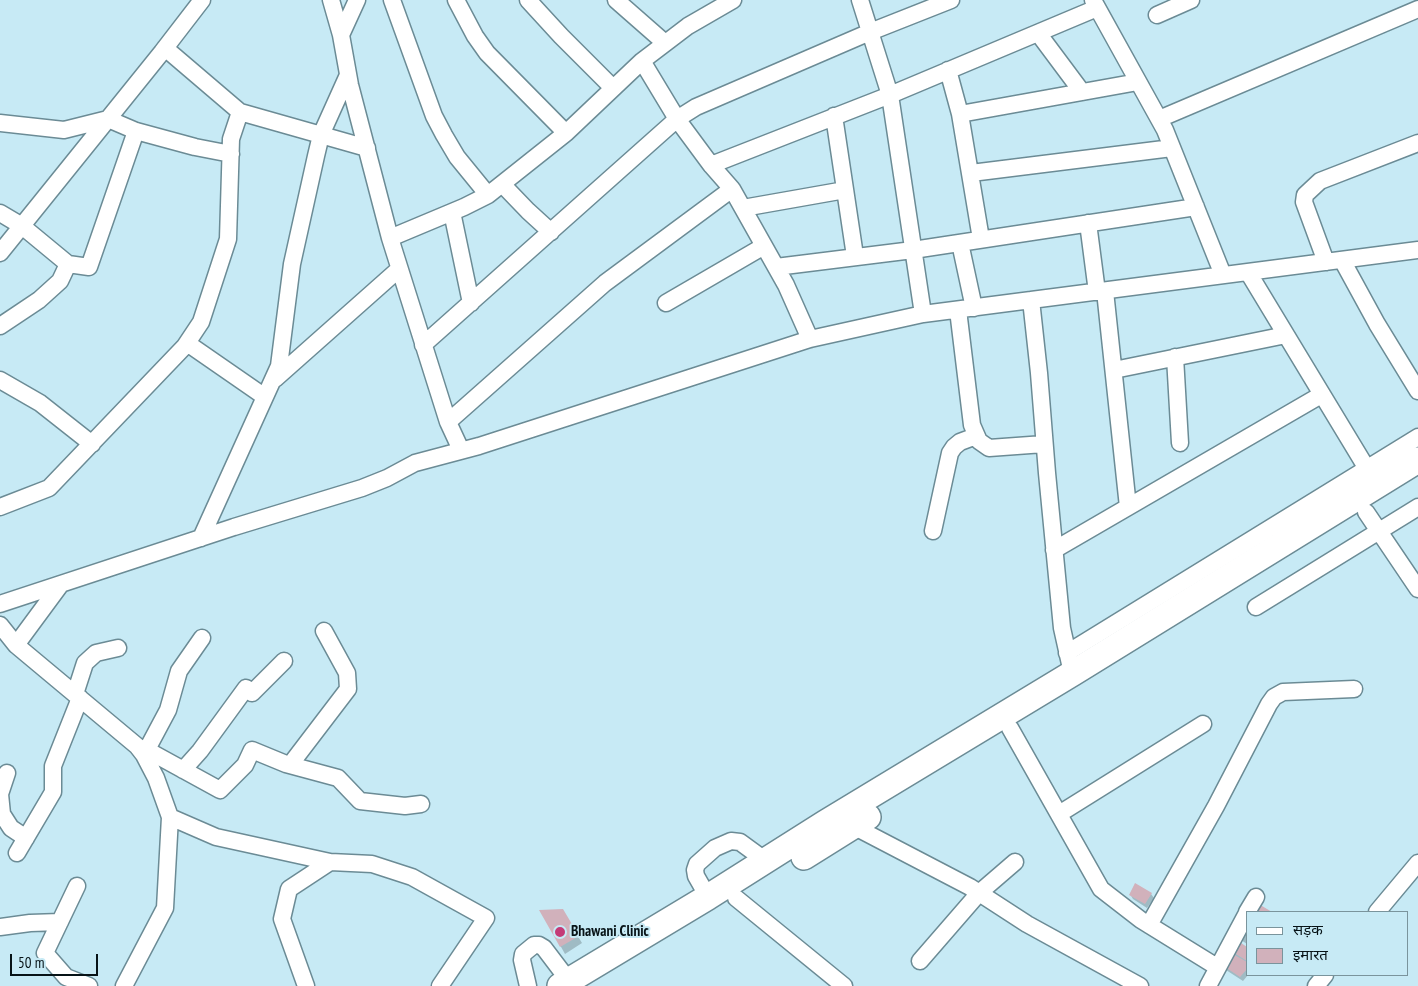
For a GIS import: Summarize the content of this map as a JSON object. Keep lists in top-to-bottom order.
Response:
{
  "places": ["Bhawani Clinic"],
  "legend": ["सड़क", "इमारत"],
  "scale_bar": "50 m"
}
